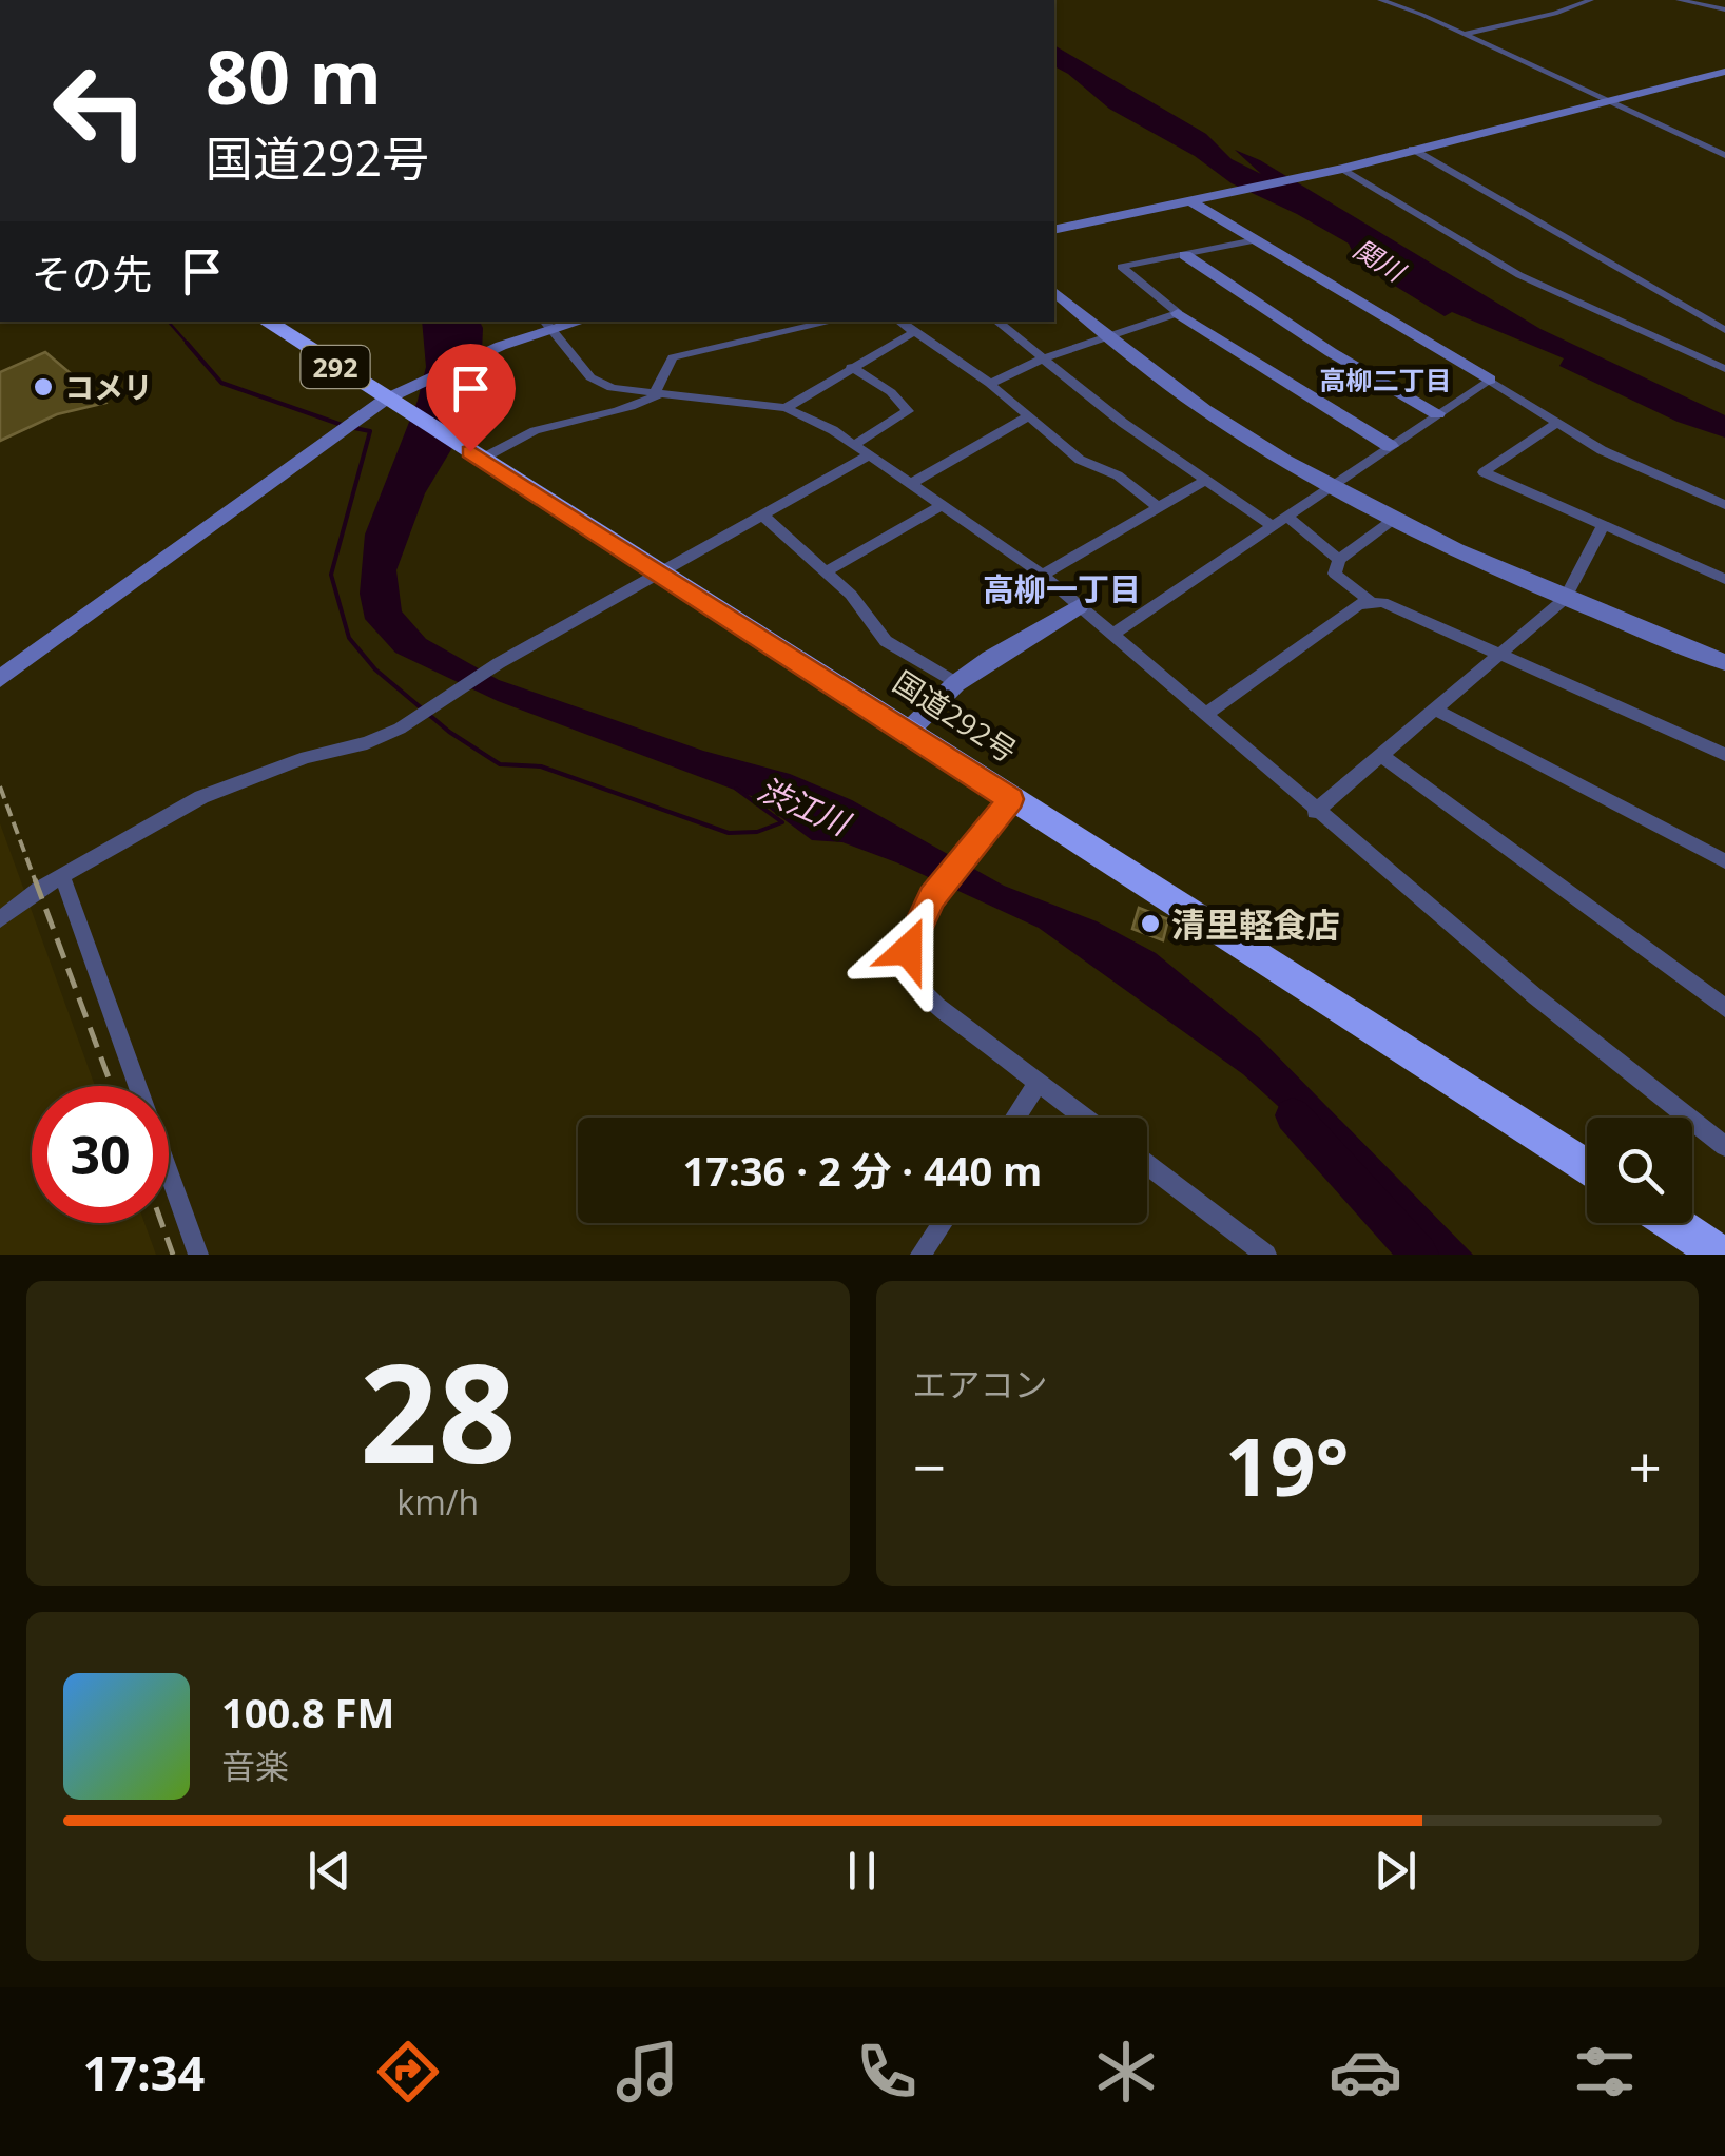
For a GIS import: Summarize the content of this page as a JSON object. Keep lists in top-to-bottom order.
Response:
{
  "streets": {
    "highway": ["292", "国道292号"]
  },
  "districts": ["高柳二丁目", "高柳一丁目"],
  "water": ["関川", "渋江川"],
  "places": ["コメリ", "清里軽食店"],
  "page": {
    "turn": ["80 m", "国道292号"],
    "then": "その先",
    "limit": "30",
    "trip": "17:36 · 2 分 · 440 m",
    "tile": [
      ["28", "km/h"],
      "エアコン"
    ],
    "heat": ["−", "19°", "+"],
    "song": ["100.8 FM", "音楽"],
    "tabs": "17:34"
  }
}
